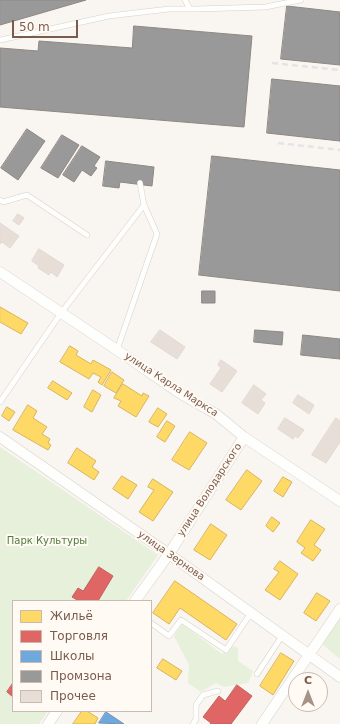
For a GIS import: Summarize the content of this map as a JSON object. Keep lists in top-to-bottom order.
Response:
{
  "streets": {
    "street": ["улица Карла Маркса", "улица Володарского", "улица Зернова"]
  },
  "crossings": [
    ["улица Карла Маркса", "улица Володарского"],
    ["улица Володарского", "улица Зернова"]
  ],
  "parks": ["Парк Культуры"],
  "legend": [
    "Жильё",
    "Торговля",
    "Школы",
    "Промзона",
    "Прочее"
  ],
  "scale_bar": "50 m",
  "north": "top"
}
